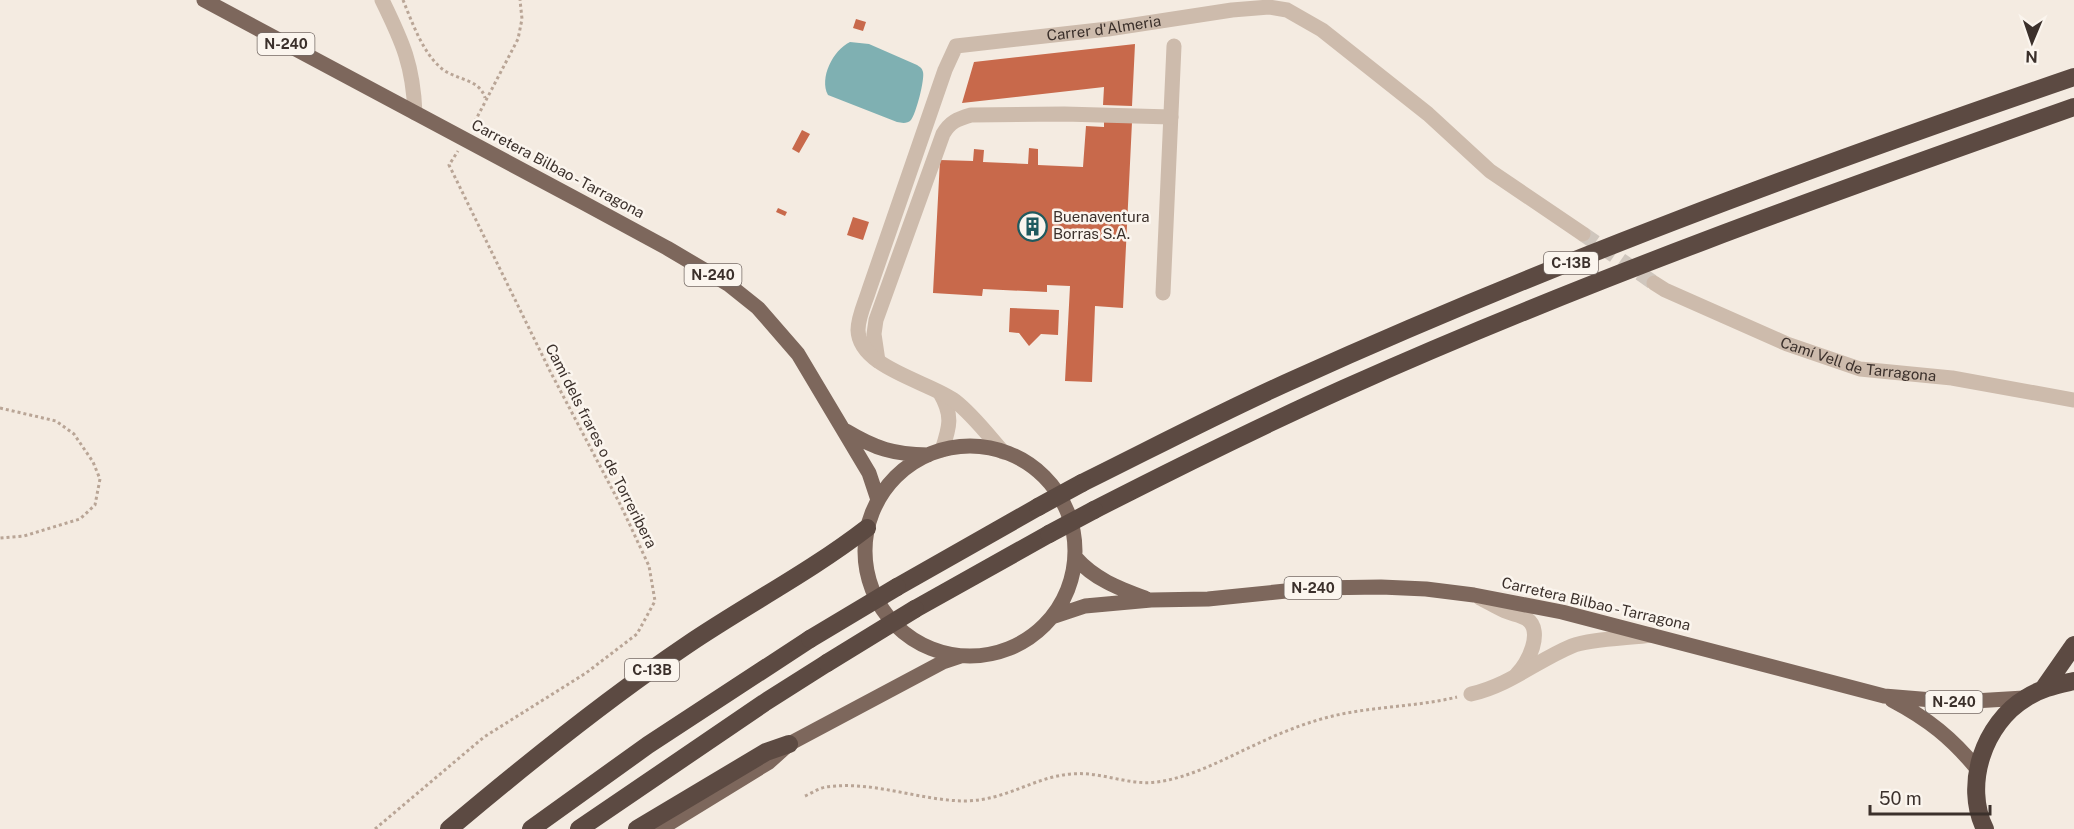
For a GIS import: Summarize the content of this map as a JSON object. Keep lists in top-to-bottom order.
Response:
{
  "streets": {
    "highway": ["N-240", "C-13B"],
    "main road": ["Carretera Bilbao - Tarragona"],
    "street": ["Carrer d'Almeria", "Camí Vell de Tarragona"],
    "path": ["Camí dels frares o de Torreribera"]
  },
  "crossings": [
    ["Carrer d'Almeria", "N-240"],
    ["Carrer d'Almeria", "C-13B"],
    ["N-240", "Carretera Bilbao - Tarragona"],
    ["N-240", "C-13B"],
    ["Carretera Bilbao - Tarragona", "Camí dels frares o de Torreribera"]
  ],
  "places": {
    "building": ["Buenaventura Borras S.A."]
  },
  "scale_bar": "50 m",
  "north": "bottom"
}
